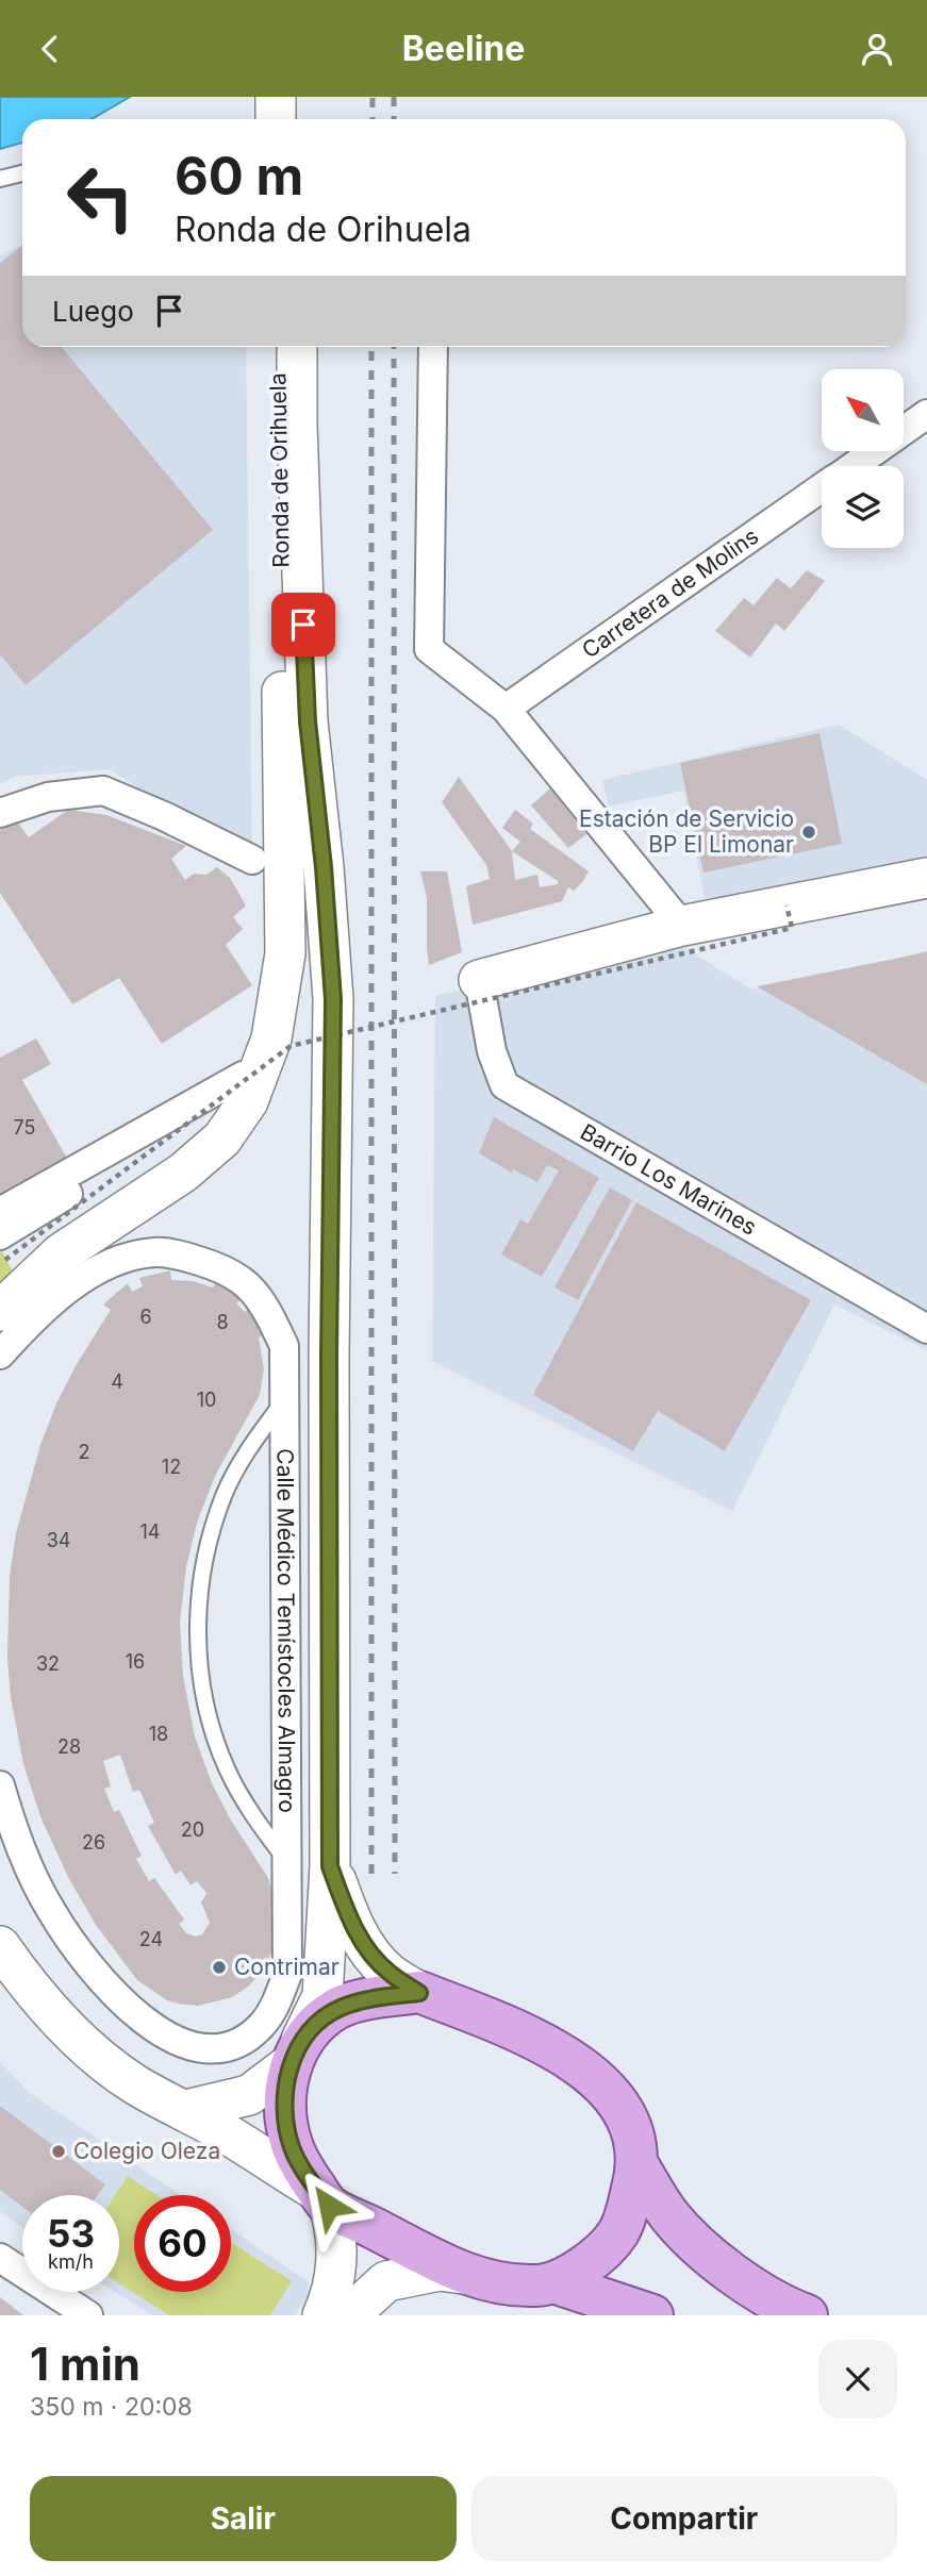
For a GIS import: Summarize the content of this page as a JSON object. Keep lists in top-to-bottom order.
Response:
{
  "streets": {
    "main road": ["Ronda de Orihuela"],
    "street": ["Carretera de Molins", "Barrio Los Marines", "Calle Médico Temístocles Almagro"]
  },
  "places": ["Estación de Servicio BP El Limonar", "Contrimar", "Colegio Oleza"],
  "house_numbers": [
    "75",
    "6",
    "8",
    "4",
    "10",
    "2",
    "12",
    "14",
    "34",
    "16",
    "32",
    "18",
    "28",
    "20",
    "26",
    "24"
  ],
  "north": "top left",
  "page": {
    "header": "Beeline",
    "turn": ["60 m", "Ronda de Orihuela"],
    "then": "Luego",
    "speed": "53 km/h",
    "limit": "60",
    "heading": ["1 min", "350 m · 20:08"],
    "buttons": ["Salir", "Compartir"]
  }
}
